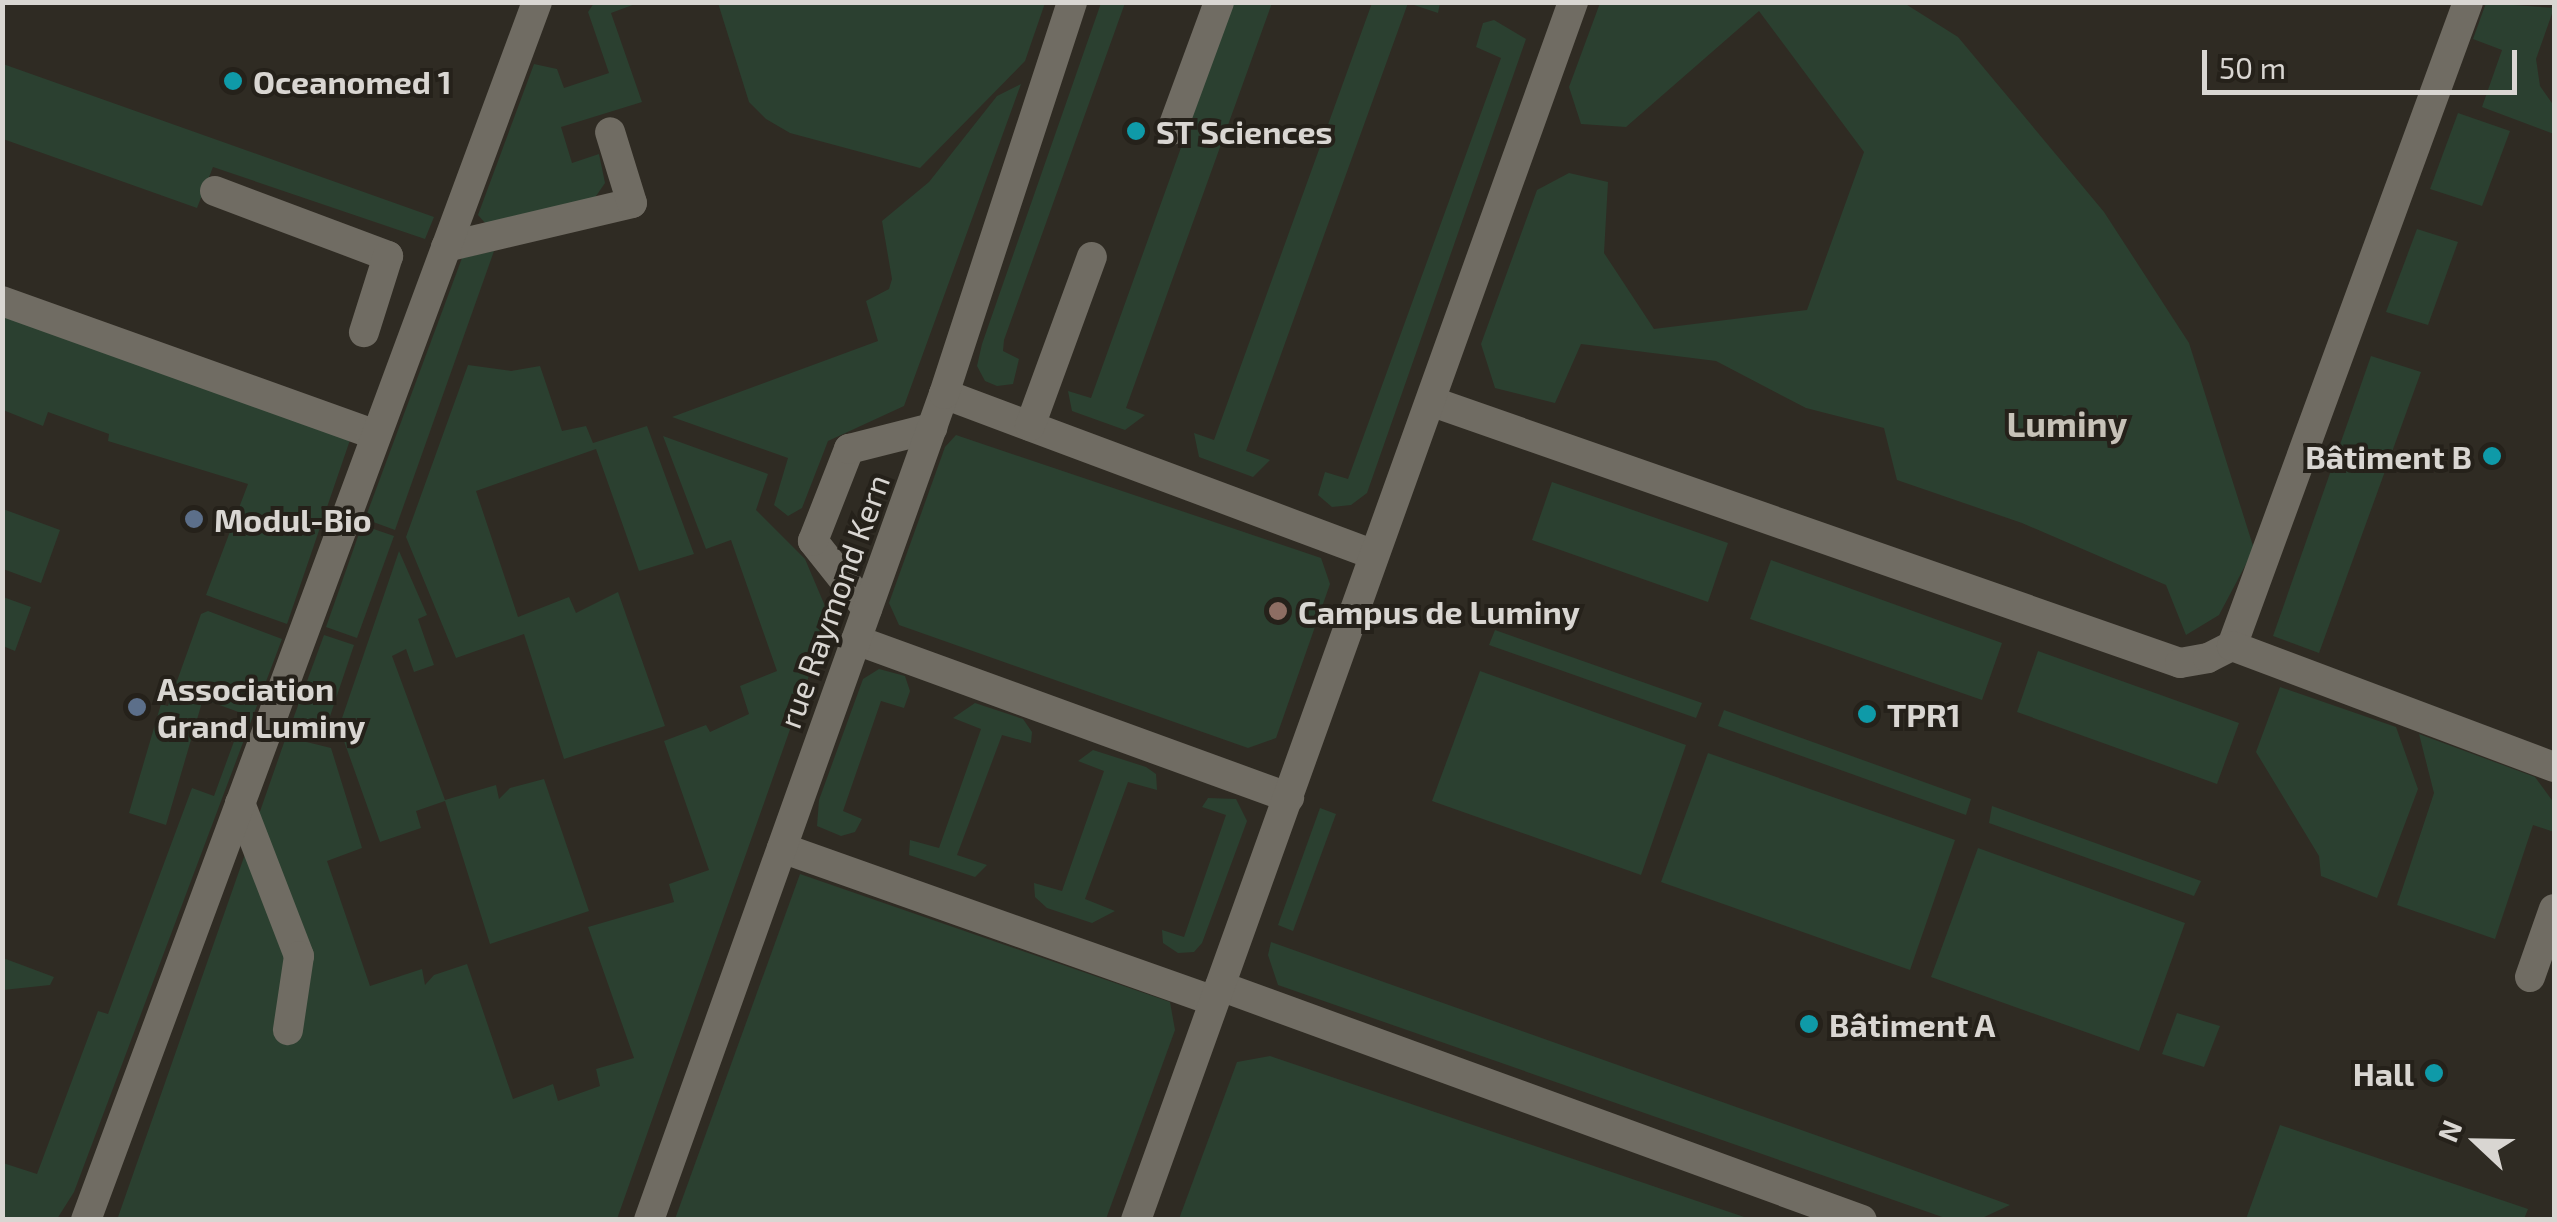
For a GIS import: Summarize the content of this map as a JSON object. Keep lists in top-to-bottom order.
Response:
{
  "streets": {
    "street": ["rue Raymond Kern"]
  },
  "districts": ["Luminy"],
  "places": [
    "Oceanomed 1",
    "ST Sciences",
    "Bâtiment B",
    "Modul-Bio",
    "Campus de Luminy",
    "Association Grand Luminy",
    "TPR1",
    "Bâtiment A",
    "Hall"
  ],
  "scale_bar": "50 m",
  "north": "left"
}
